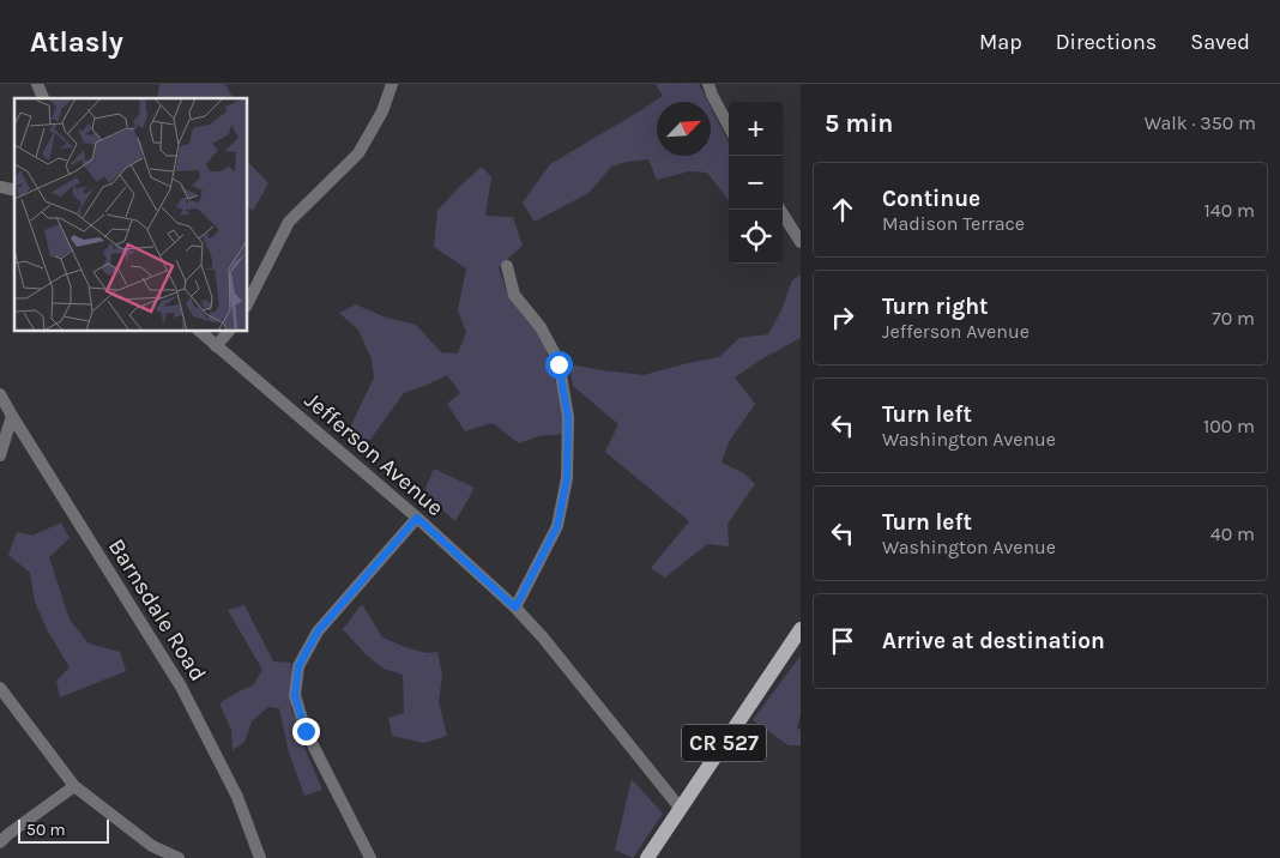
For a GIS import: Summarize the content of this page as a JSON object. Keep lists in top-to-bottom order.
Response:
{
  "streets": {
    "main road": ["CR 527"],
    "street": ["Jefferson Avenue", "Barnsdale Road"]
  },
  "crossings": [
    ["Jefferson Avenue", "CR 527"]
  ],
  "scale_bar": "50 m",
  "north": "top right",
  "page": {
    "header": "Atlasly",
    "nav": ["Map", "Directions", "Saved"],
    "heading": ["5 min", "Walk · 350 m"],
    "map_buttons": ["+", "−"],
    "list": [
      ["Continue", "Madison Terrace", "140 m"],
      ["Turn right", "Jefferson Avenue", "70 m"],
      ["Turn left", "Washington Avenue", "100 m"],
      ["Turn left", "Washington Avenue", "40 m"],
      "Arrive at destination"
    ],
    "scale": "50 m"
  }
}
